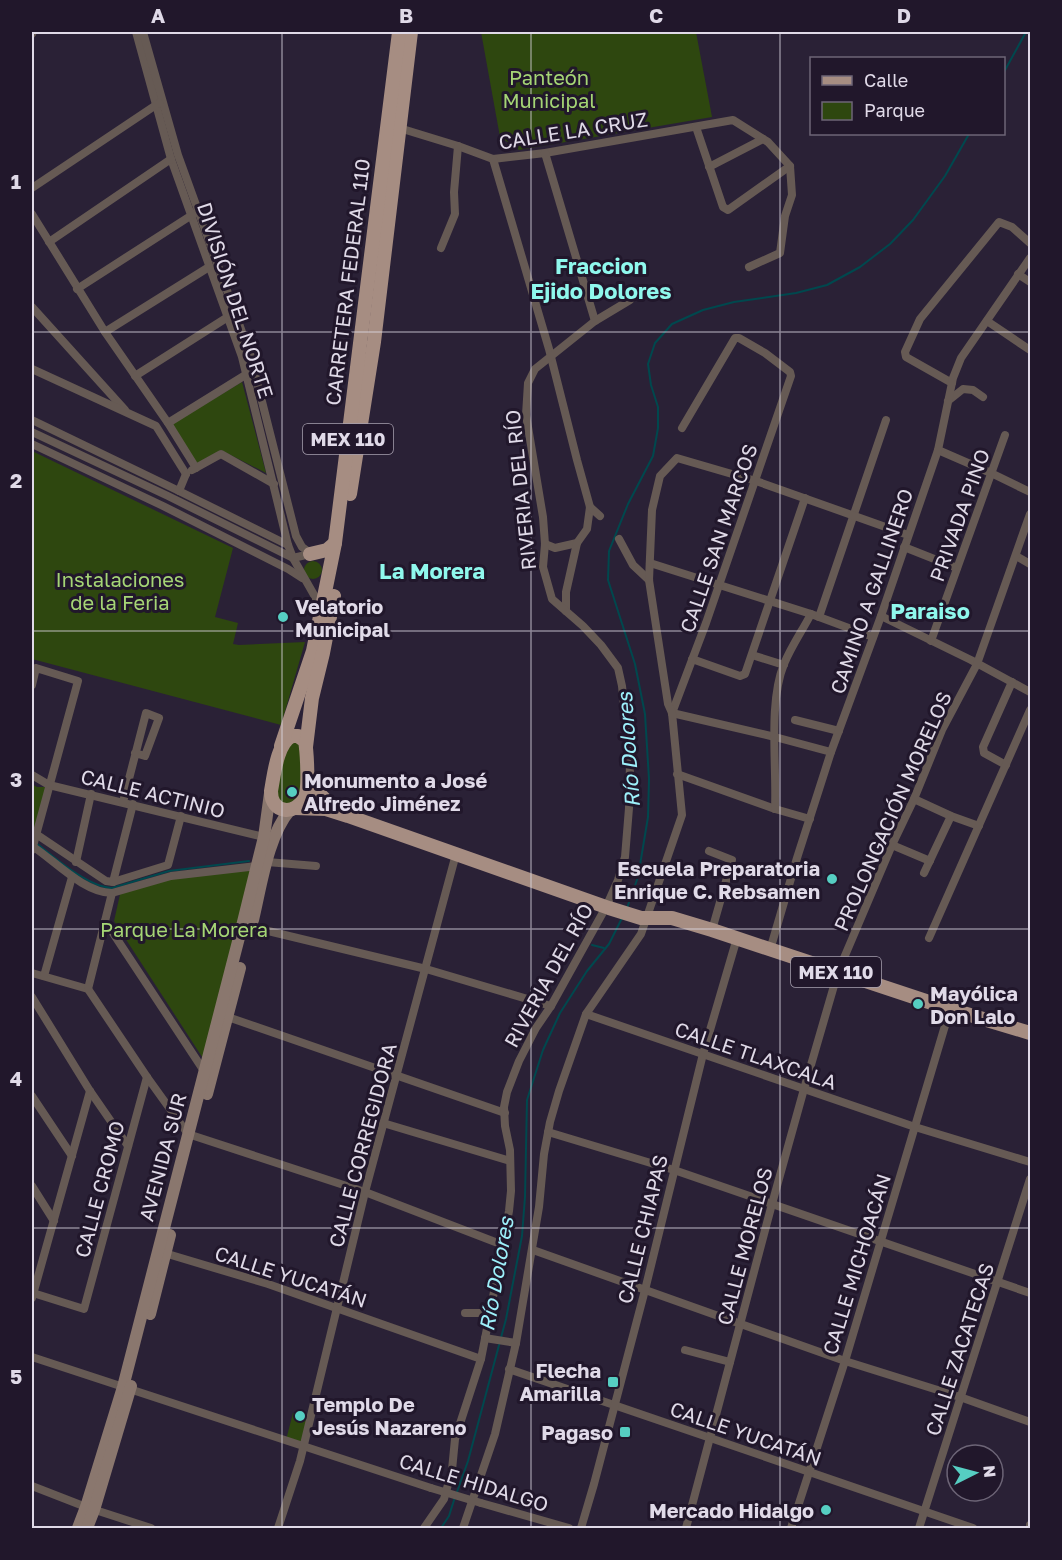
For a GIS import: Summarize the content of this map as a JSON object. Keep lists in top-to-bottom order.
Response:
{
  "streets": {
    "main road": ["CARRETERA FEDERAL 110", "MEX 110", "AVENIDA SUR"],
    "street": [
      "CALLE LA CRUZ",
      "DIVISIÓN DEL NORTE",
      "RIVERIA DEL RÍO",
      "PRIVADA PINO",
      "CALLE SAN MARCOS",
      "CAMINO A GALLINERO",
      "CALLE ACTINIO",
      "PROLONGACIÓN MORELOS",
      "CALLE TLAXCALA",
      "CALLE CORREGIDORA",
      "CALLE CROMO",
      "CALLE CHIAPAS",
      "CALLE MORELOS",
      "CALLE MICHOACÁN",
      "CALLE YUCATÁN",
      "CALLE ZACATECAS",
      "CALLE HIDALGO"
    ]
  },
  "crossings": [
    ["CALLE LA CRUZ", "CARRETERA FEDERAL 110"],
    ["CARRETERA FEDERAL 110", "DIVISIÓN DEL NORTE"],
    ["CARRETERA FEDERAL 110", "MEX 110"],
    ["MEX 110", "RIVERIA DEL RÍO"],
    ["MEX 110", "CAMINO A GALLINERO"],
    ["MEX 110", "PROLONGACIÓN MORELOS"],
    ["MEX 110", "CALLE CORREGIDORA"],
    ["MEX 110", "AVENIDA SUR"],
    ["MEX 110", "CALLE CHIAPAS"],
    ["MEX 110", "CALLE MORELOS"],
    ["MEX 110", "CALLE MICHOACÁN"],
    ["RIVERIA DEL RÍO", "CALLE YUCATÁN"],
    ["CALLE ACTINIO", "AVENIDA SUR"],
    ["PROLONGACIÓN MORELOS", "CALLE MORELOS"],
    ["CALLE TLAXCALA", "CALLE CHIAPAS"],
    ["CALLE TLAXCALA", "CALLE MORELOS"],
    ["CALLE TLAXCALA", "CALLE MICHOACÁN"],
    ["CALLE CORREGIDORA", "CALLE YUCATÁN"],
    ["CALLE CORREGIDORA", "CALLE HIDALGO"],
    ["AVENIDA SUR", "CALLE YUCATÁN"],
    ["AVENIDA SUR", "CALLE HIDALGO"],
    ["CALLE CHIAPAS", "CALLE YUCATÁN"],
    ["CALLE MORELOS", "CALLE YUCATÁN"],
    ["CALLE MICHOACÁN", "CALLE YUCATÁN"],
    ["CALLE YUCATÁN", "CALLE ZACATECAS"]
  ],
  "districts": ["Fraccion Ejido Dolores", "La Morera", "Paraiso"],
  "water": ["Río Dolores"],
  "parks": ["Panteón Municipal", "Instalaciones de la Feria", "Parque La Morera"],
  "places": {
    "other": [
      "Velatorio Municipal",
      "Monumento a José Alfredo Jiménez",
      "Escuela Preparatoria Enrique C. Rebsamen",
      "Mayólica Don Lalo",
      "Templo De Jesús Nazareno",
      "Mercado Hidalgo"
    ],
    "transit": ["Flecha Amarilla", "Pagaso"]
  },
  "legend": ["Calle", "Parque"],
  "north": "right",
  "grid": {
    "columns": [
      "A",
      "B",
      "C",
      "D"
    ],
    "rows": [
      "1",
      "2",
      "3",
      "4",
      "5"
    ]
  }
}
